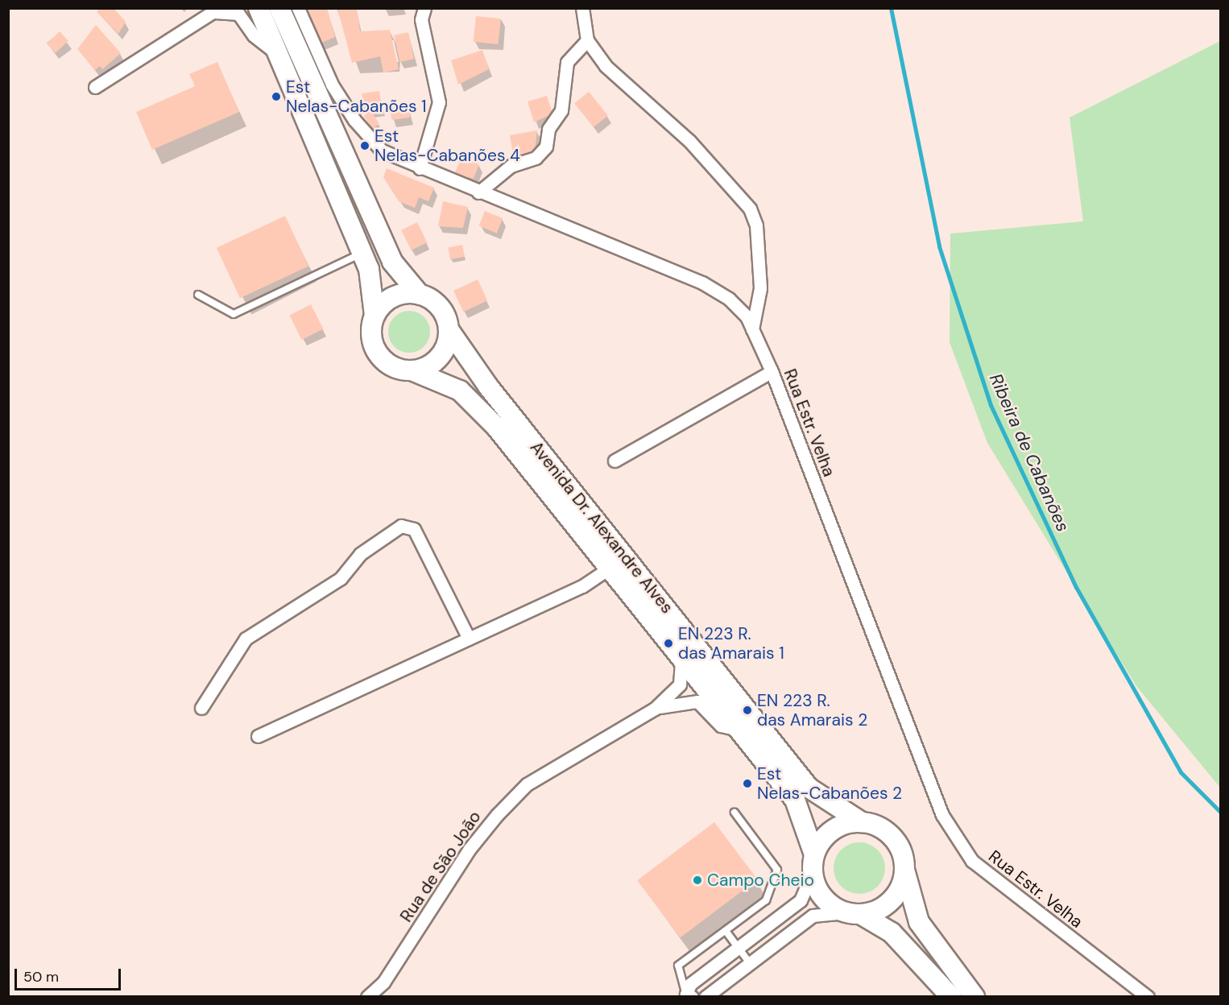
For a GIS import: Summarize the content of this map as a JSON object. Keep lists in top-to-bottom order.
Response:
{
  "streets": {
    "main road": ["Avenida Dr. Alexandre Alves"],
    "street": ["Rua Estr. Velha", "Rua de São João"]
  },
  "water": ["Ribeira de Cabanões"],
  "places": [
    "Est Nelas-Cabanões 1",
    "Est Nelas-Cabanões 4",
    "EN 223 R. das Amarais 1",
    "EN 223 R. das Amarais 2",
    "Est Nelas-Cabanões 2",
    "Campo Cheio"
  ],
  "scale_bar": "50 m"
}
